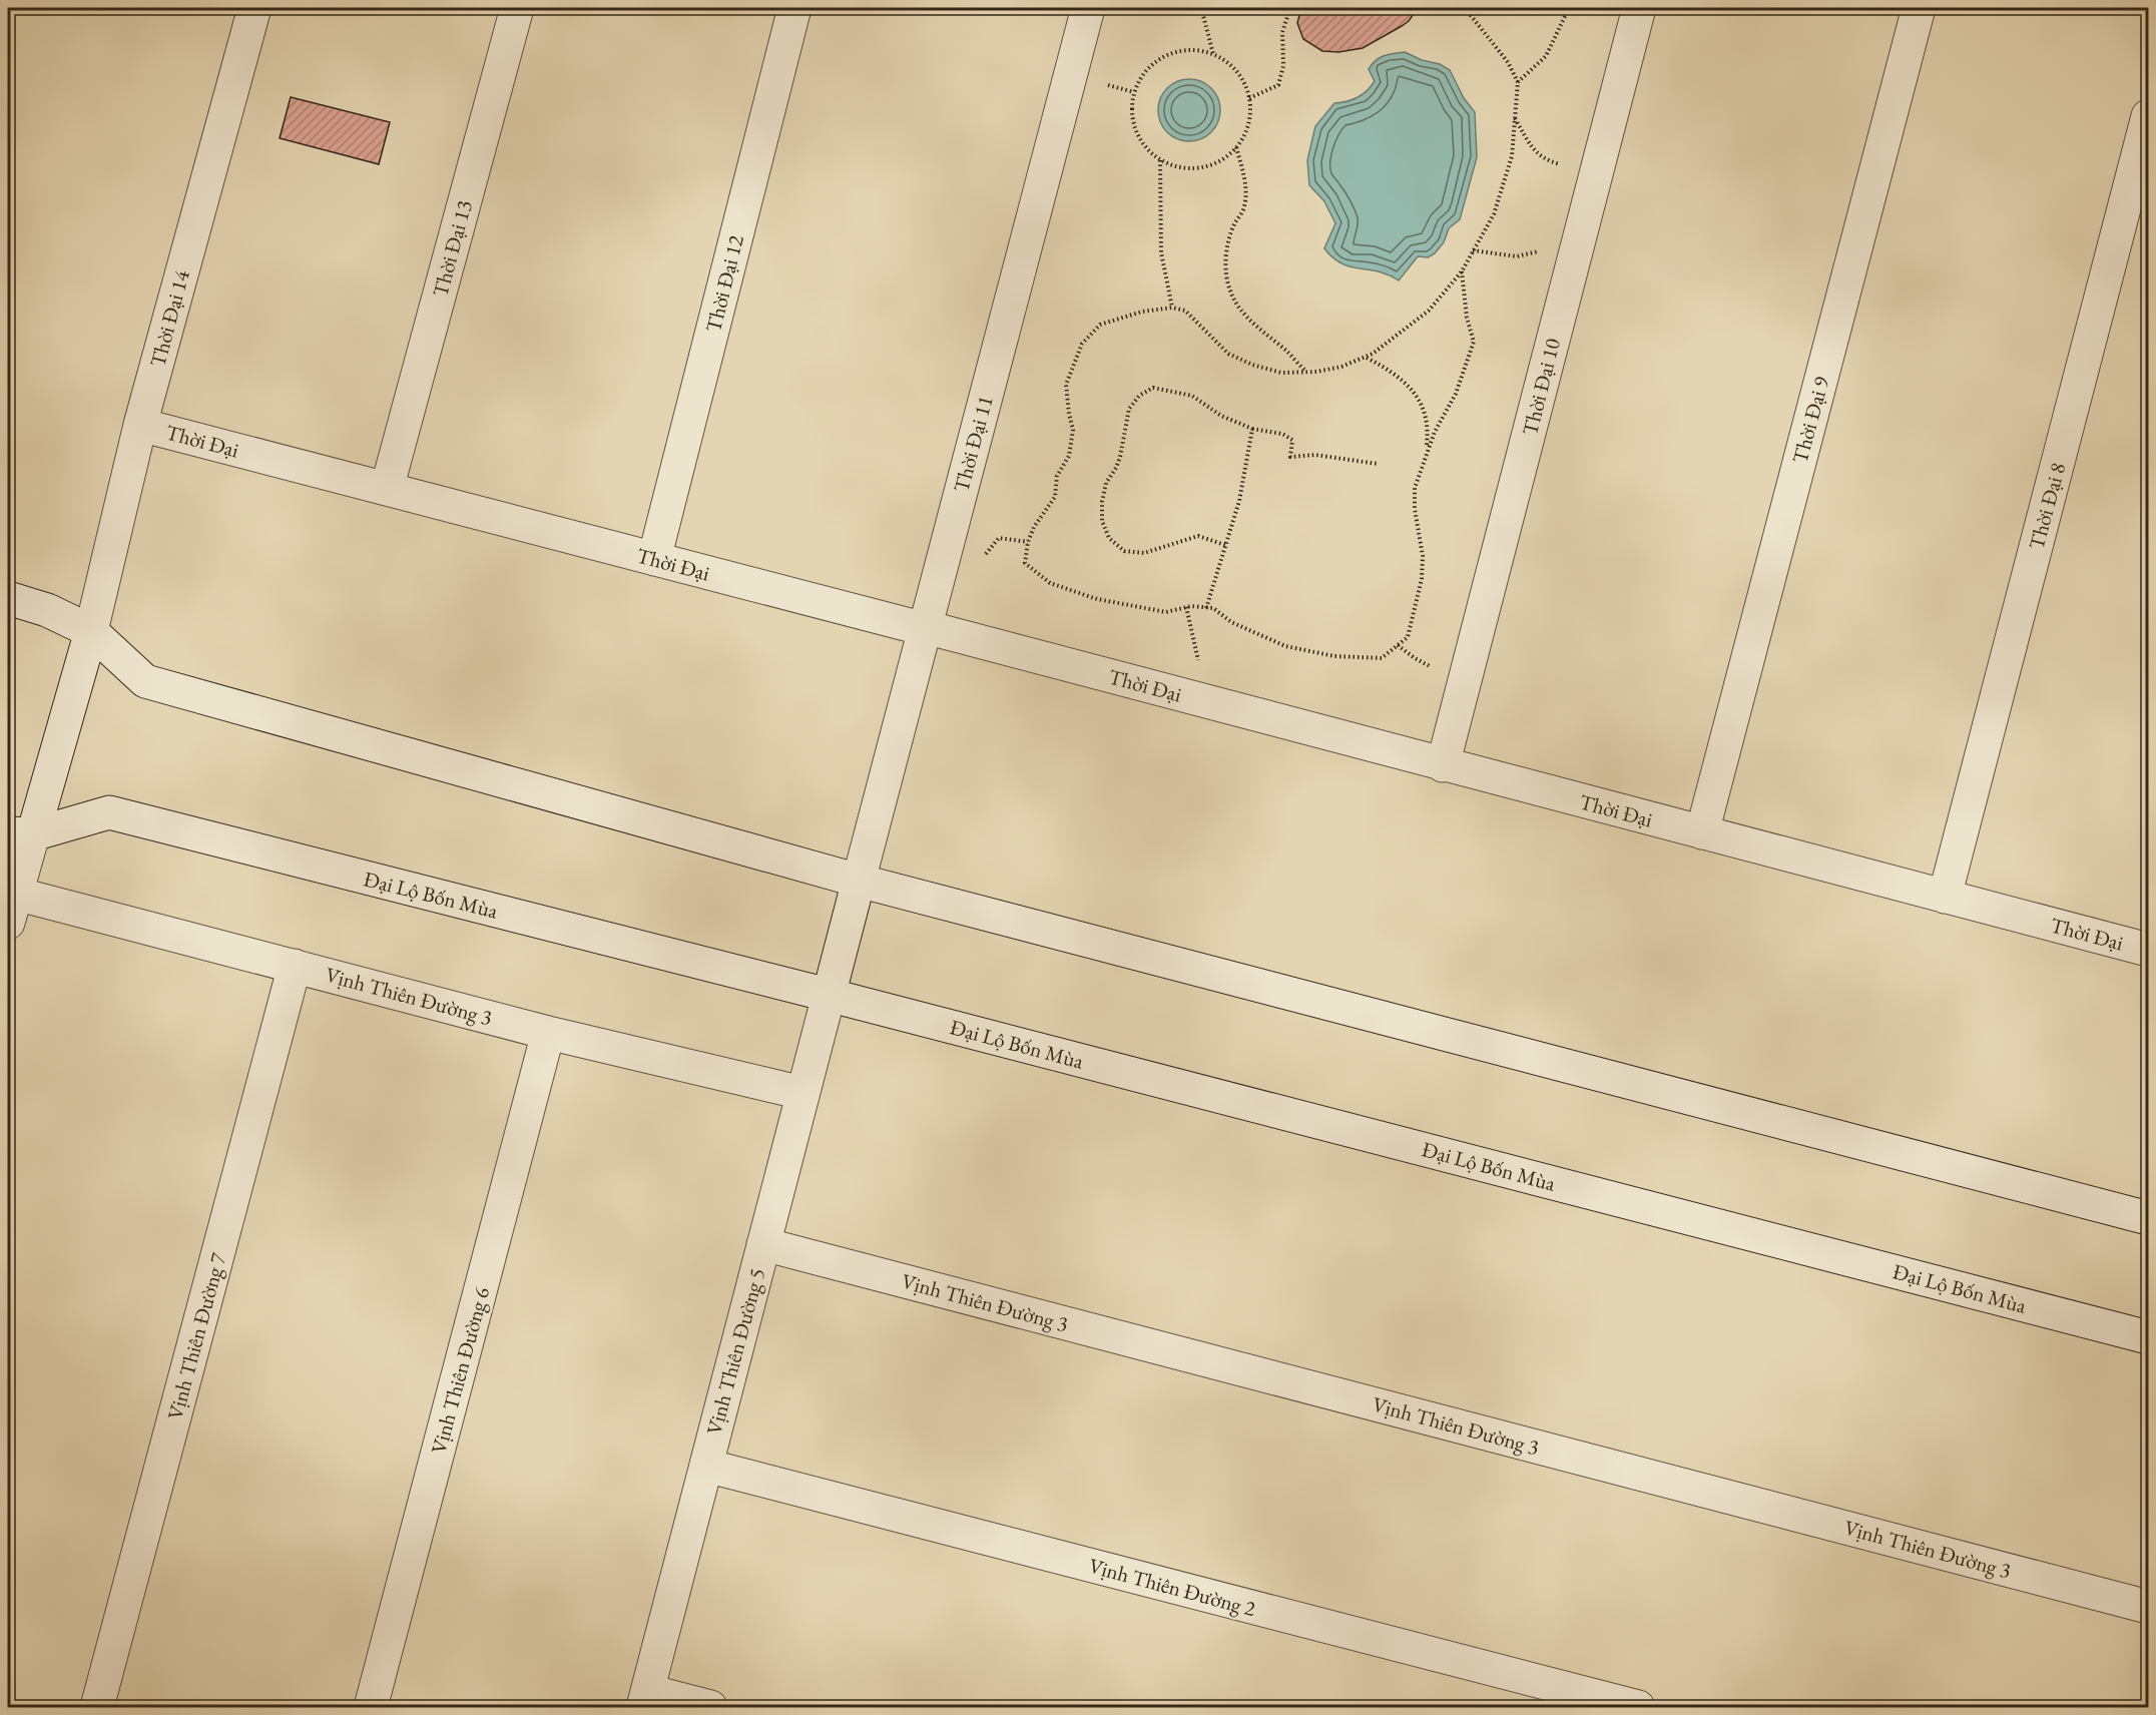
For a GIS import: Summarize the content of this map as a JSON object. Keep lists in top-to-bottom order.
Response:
{
  "streets": {
    "street": [
      "Thời Đại 13",
      "Thời Đại 12",
      "Thời Đại 14",
      "Thời Đại 10",
      "Thời Đại 9",
      "Thời Đại",
      "Thời Đại 11",
      "Thời Đại 8",
      "Đại Lộ Bốn Mùa",
      "Vịnh Thiên Đường 3",
      "Vịnh Thiên Đường 7",
      "Vịnh Thiên Đường 5",
      "Vịnh Thiên Đường 6",
      "Vịnh Thiên Đường 2"
    ]
  },
  "crossings": [
    ["Thời Đại 13", "Thời Đại"],
    ["Thời Đại 12", "Thời Đại"],
    ["Thời Đại 14", "Thời Đại"],
    ["Thời Đại 10", "Thời Đại"],
    ["Thời Đại 9", "Thời Đại"],
    ["Thời Đại", "Thời Đại 11"],
    ["Thời Đại", "Thời Đại 8"],
    ["Đại Lộ Bốn Mùa", "Vịnh Thiên Đường 5"],
    ["Vịnh Thiên Đường 3", "Vịnh Thiên Đường 7"],
    ["Vịnh Thiên Đường 3", "Vịnh Thiên Đường 5"],
    ["Vịnh Thiên Đường 3", "Vịnh Thiên Đường 6"],
    ["Vịnh Thiên Đường 5", "Vịnh Thiên Đường 2"]
  ]
}
